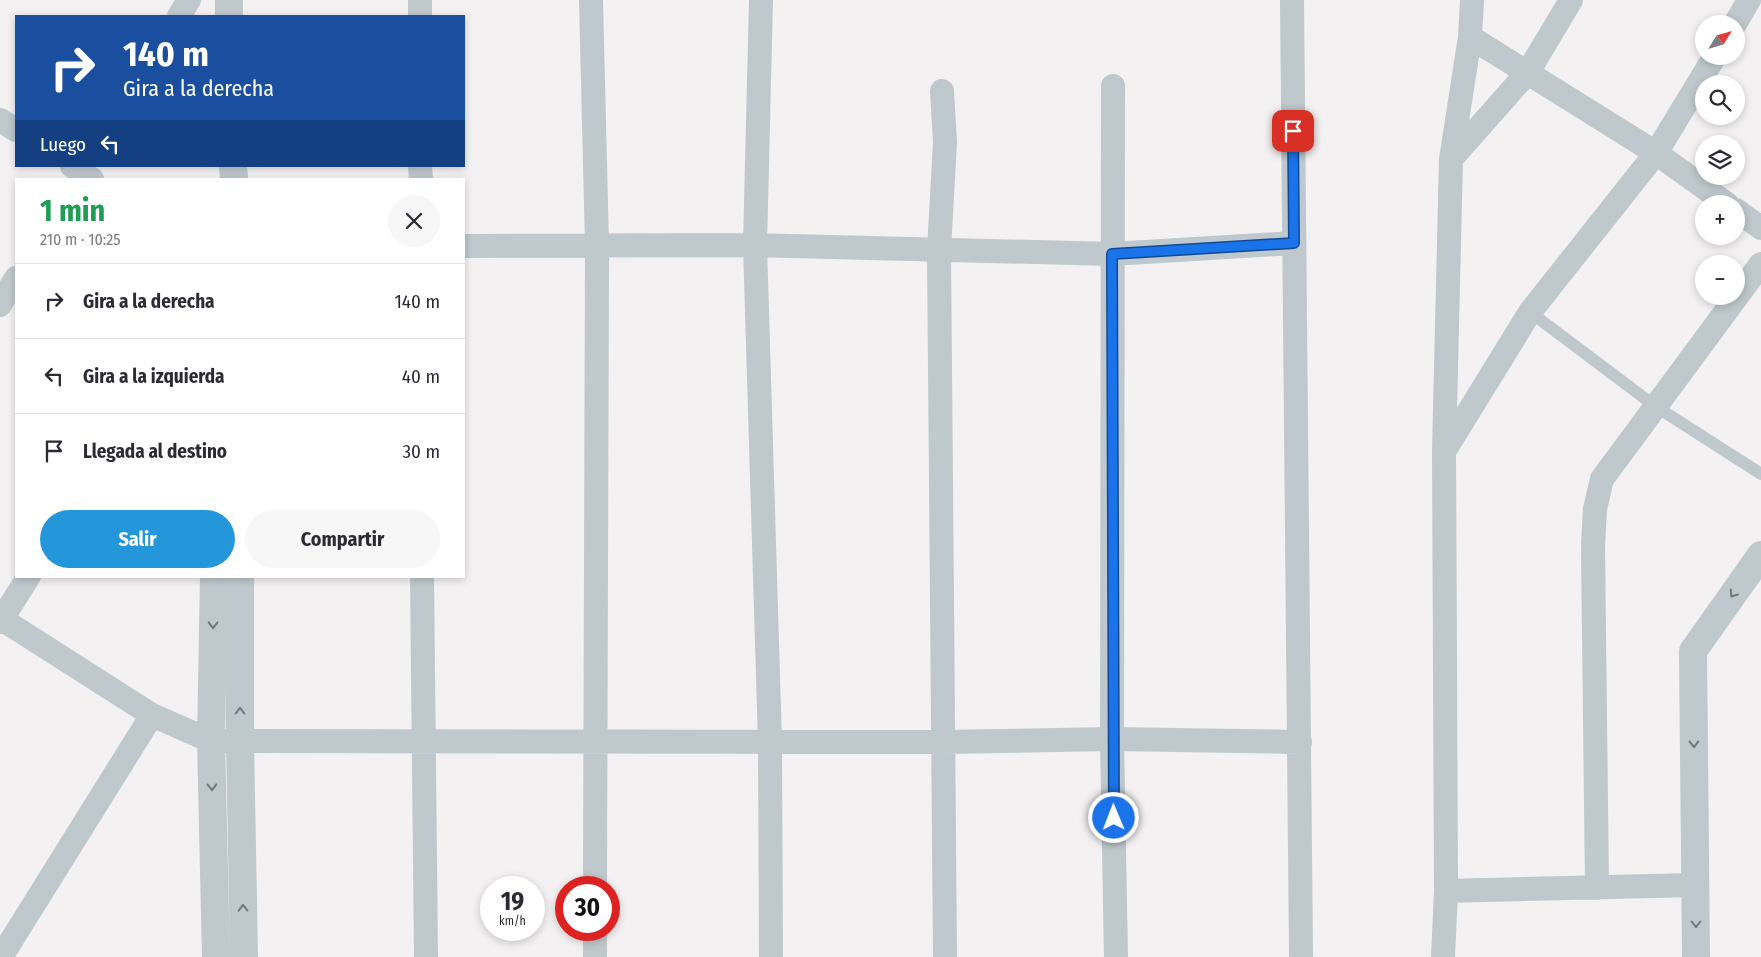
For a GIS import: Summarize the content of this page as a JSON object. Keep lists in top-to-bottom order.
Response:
{
  "north": "top right",
  "page": {
    "map_buttons": ["+", "−"],
    "turn": ["140 m", "Gira a la derecha"],
    "then": "Luego",
    "heading": ["1 min", "210 m · 10:25"],
    "list": [
      {
        "name": "Gira a la derecha",
        "value": "140 m"
      },
      {
        "name": "Gira a la izquierda",
        "value": "40 m"
      },
      {
        "name": "Llegada al destino",
        "value": "30 m"
      }
    ],
    "buttons": ["Salir", "Compartir"],
    "speed": "19 km/h",
    "limit": "30"
  }
}
